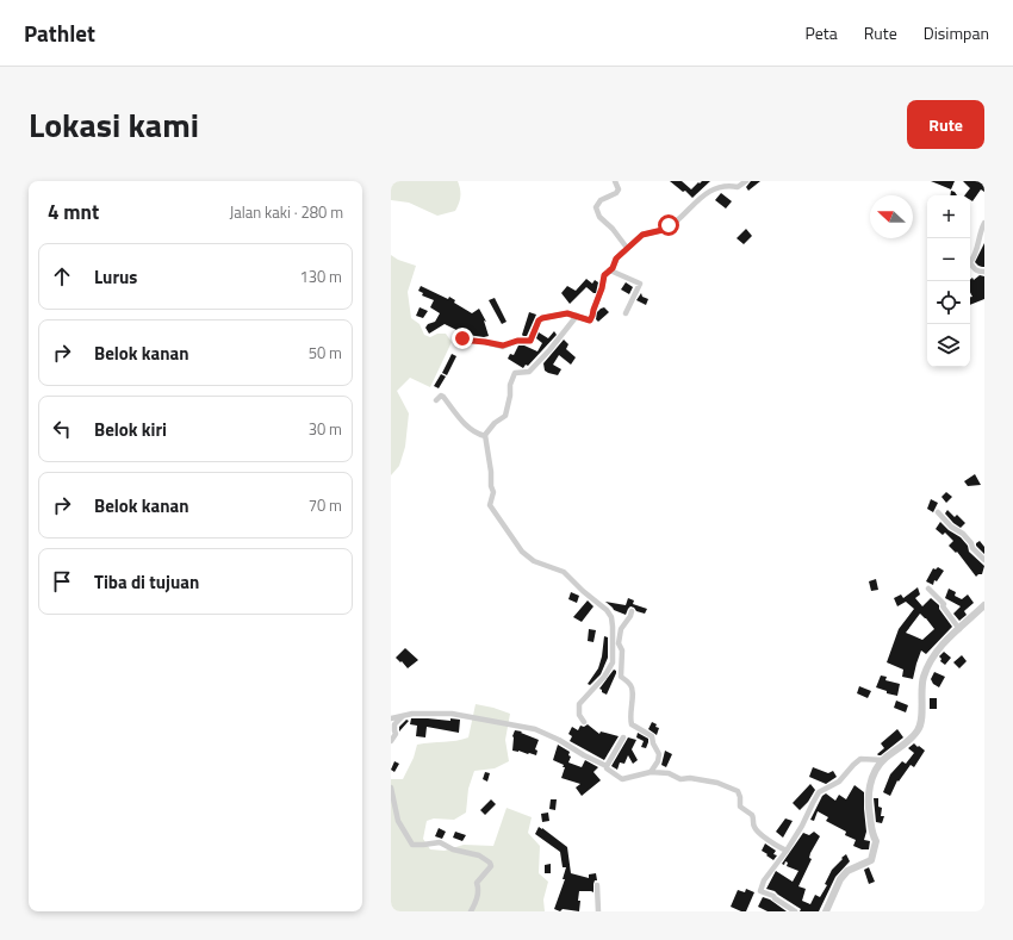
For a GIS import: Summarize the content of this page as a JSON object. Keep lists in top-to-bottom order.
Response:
{
  "north": "left",
  "page": {
    "header": "Pathlet",
    "nav": ["Peta", "Rute", "Disimpan"],
    "title": "Lokasi kami",
    "buttons": "Rute",
    "heading": ["4 mnt", "Jalan kaki · 280 m"],
    "map_buttons": ["+", "−"],
    "list": [
      ["Lurus", "130 m"],
      ["Belok kanan", "50 m"],
      ["Belok kiri", "30 m"],
      ["Belok kanan", "70 m"],
      "Tiba di tujuan"
    ]
  }
}
